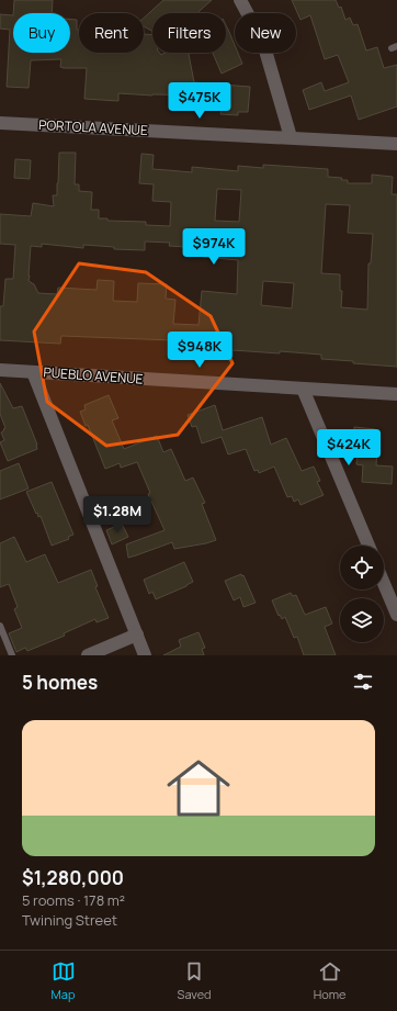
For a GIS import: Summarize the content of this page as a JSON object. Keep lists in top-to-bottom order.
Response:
{
  "streets": {
    "street": ["PORTOLA AVENUE", "PUEBLO AVENUE"]
  },
  "page": {
    "chip": [
      "Buy",
      "Rent",
      "Filters",
      "New"
    ],
    "price": [
      "$475K",
      "$974K",
      "$948K",
      "$424K",
      "$1.28M"
    ],
    "heading": "5 homes",
    "list": [
      {
        "name": "$1,280,000",
        "note": "5 rooms · 178 m² · Twining Street"
      }
    ],
    "tabs": ["Map", "Saved", "Home"]
  }
}
